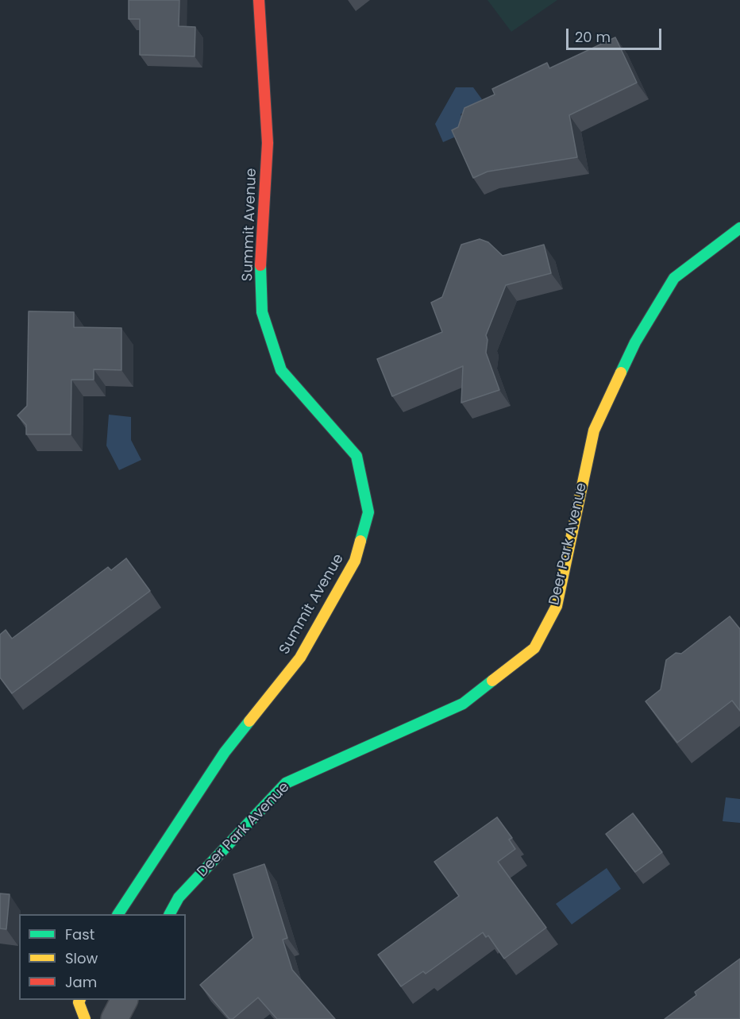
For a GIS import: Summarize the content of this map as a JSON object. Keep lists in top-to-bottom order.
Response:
{
  "streets": {
    "street": ["Summit Avenue", "Deer Park Avenue"]
  },
  "legend": ["Fast", "Slow", "Jam"],
  "scale_bar": "20 m"
}
